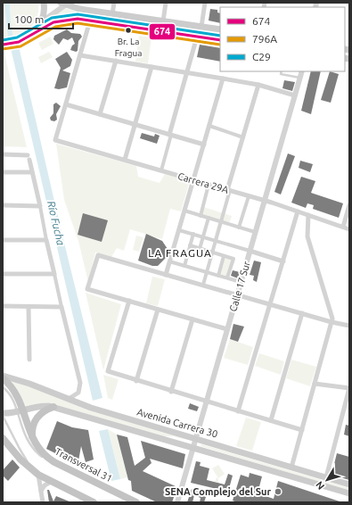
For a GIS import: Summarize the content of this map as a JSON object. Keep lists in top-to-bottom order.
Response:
{
  "streets": {
    "highway": ["Transversal 31"],
    "main road": ["Avenida Carrera 30"],
    "street": ["Carrera 29A", "Calle 17 Sur"]
  },
  "crossings": [
    ["Carrera 29A", "Calle 17 Sur"],
    ["Calle 17 Sur", "Avenida Carrera 30"],
    ["Avenida Carrera 30", "Transversal 31"]
  ],
  "districts": ["LA FRAGUA"],
  "water": ["Río Fucha"],
  "places": ["Br. La Fragua", "SENA Complejo del Sur"],
  "lines": ["transit line C29", "transit line 674", "transit line 796A"],
  "legend": ["674", "796A", "C29"],
  "scale_bar": "100 m",
  "north": "bottom left"
}
